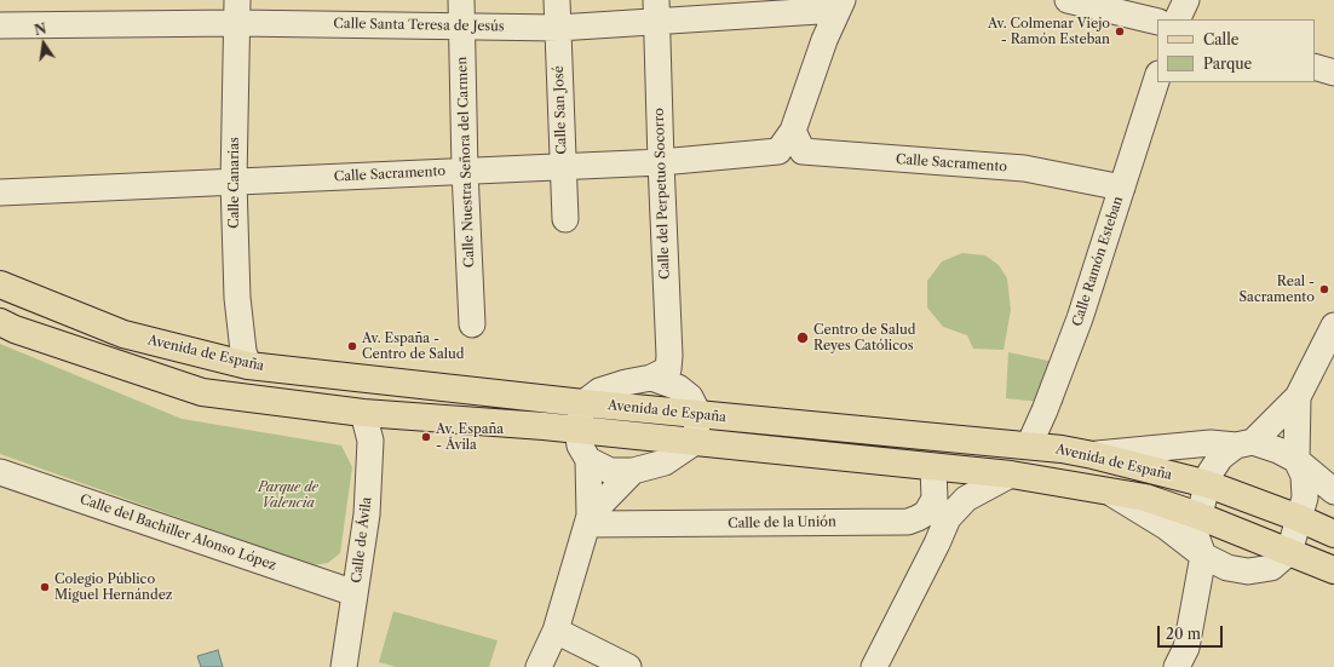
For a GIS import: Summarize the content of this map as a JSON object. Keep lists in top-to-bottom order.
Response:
{
  "streets": {
    "main road": ["Avenida de España"],
    "street": [
      "Calle Santa Teresa de Jesús",
      "Calle San José",
      "Calle Nuestra Señora del Carmen",
      "Calle Sacramento",
      "Calle Canarias",
      "Calle del Perpetuo Socorro",
      "Calle Ramón Esteban",
      "Calle de la Unión",
      "Calle del Bachiller Alonso López",
      "Calle de Ávila"
    ]
  },
  "crossings": [
    ["Calle Santa Teresa de Jesús", "Calle San José"],
    ["Calle Santa Teresa de Jesús", "Calle Nuestra Señora del Carmen"],
    ["Calle Santa Teresa de Jesús", "Calle Canarias"],
    ["Calle Santa Teresa de Jesús", "Calle del Perpetuo Socorro"],
    ["Calle San José", "Calle Sacramento"],
    ["Calle Nuestra Señora del Carmen", "Calle Sacramento"],
    ["Calle Sacramento", "Calle Canarias"],
    ["Calle Sacramento", "Calle del Perpetuo Socorro"],
    ["Calle Sacramento", "Calle Ramón Esteban"],
    ["Calle Canarias", "Avenida de España"],
    ["Calle Ramón Esteban", "Avenida de España"],
    ["Avenida de España", "Calle de Ávila"],
    ["Calle del Bachiller Alonso López", "Calle de Ávila"]
  ],
  "parks": ["Parque de Valencia"],
  "places": [
    "Av. Colmenar Viejo - Ramón Esteban",
    "Real - Sacramento",
    "Centro de Salud Reyes Católicos",
    "Av. España - Centro de Salud",
    "Av. España - Ávila",
    "Colegio Público Miguel Hernández"
  ],
  "legend": ["Calle", "Parque"],
  "scale_bar": "20 m",
  "north": "top"
}
